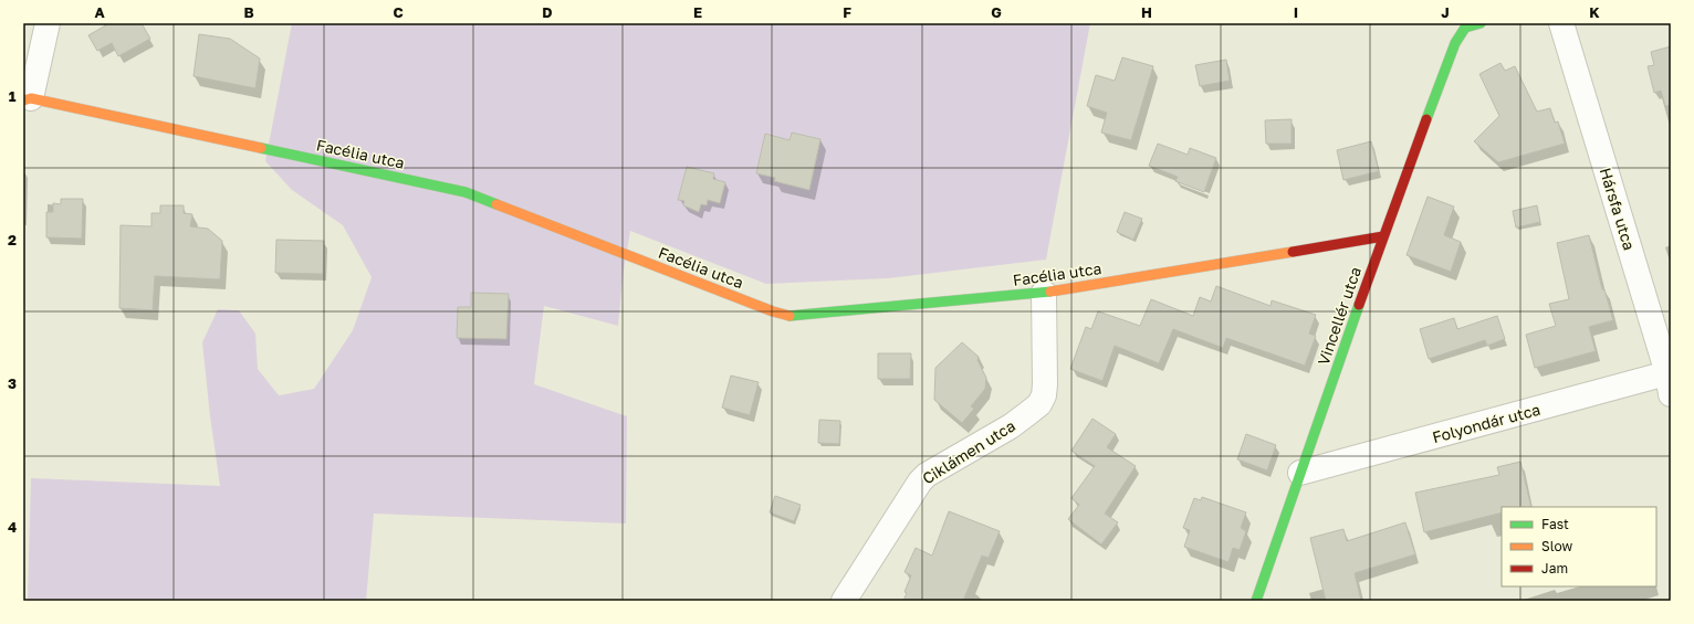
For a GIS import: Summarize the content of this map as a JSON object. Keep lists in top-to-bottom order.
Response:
{
  "streets": {
    "street": [
      "Facélia utca",
      "Hársfa utca",
      "Vincellér utca",
      "Folyondár utca",
      "Ciklámen utca"
    ]
  },
  "crossings": [
    ["Facélia utca", "Vincellér utca"],
    ["Facélia utca", "Ciklámen utca"],
    ["Hársfa utca", "Folyondár utca"],
    ["Vincellér utca", "Folyondár utca"]
  ],
  "legend": ["Fast", "Slow", "Jam"],
  "grid": {
    "columns": [
      "A",
      "B",
      "C",
      "D",
      "E",
      "F",
      "G",
      "H",
      "I",
      "J",
      "K"
    ],
    "rows": [
      "1",
      "2",
      "3",
      "4"
    ]
  }
}
